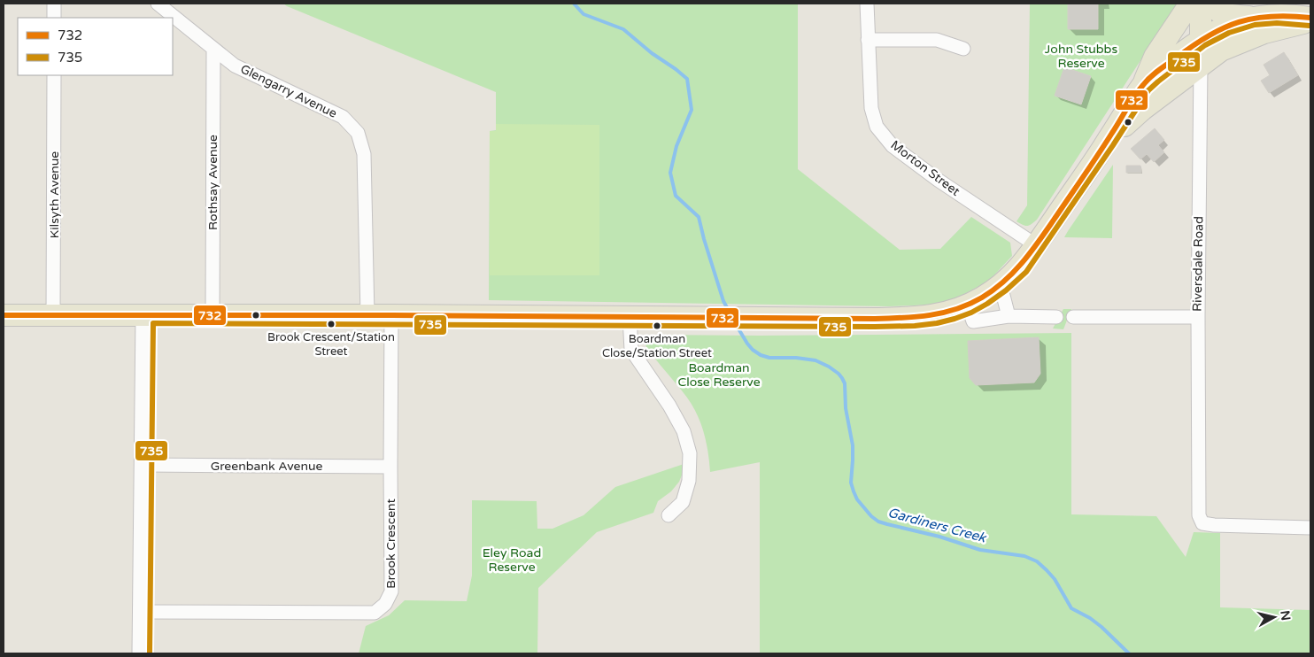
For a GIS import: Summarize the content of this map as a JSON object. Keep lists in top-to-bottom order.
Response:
{
  "streets": {
    "main road": ["Riversdale Road"],
    "street": [
      "Glengarry Avenue",
      "Morton Street",
      "Rothsay Avenue",
      "Kilsyth Avenue",
      "Greenbank Avenue",
      "Brook Crescent"
    ]
  },
  "crossings": [
    ["Glengarry Avenue", "Rothsay Avenue"],
    ["Greenbank Avenue", "Brook Crescent"]
  ],
  "water": ["Gardiners Creek"],
  "parks": ["John Stubbs Reserve", "Boardman Close Reserve", "Eley Road Reserve"],
  "places": ["Brook Crescent/Station Street", "Boardman Close/Station Street"],
  "lines": ["transit line 732", "transit line 735"],
  "legend": ["732", "735"],
  "north": "right"
}
